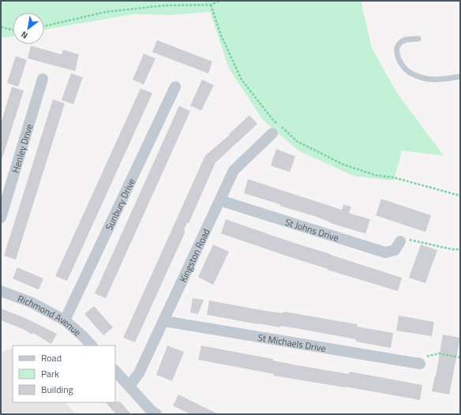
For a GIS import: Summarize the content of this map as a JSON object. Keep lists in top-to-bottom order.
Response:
{
  "streets": {
    "street": [
      "Henley Drive",
      "Sunbury Drive",
      "St Johns Drive",
      "Kingston Road",
      "Richmond Avenue",
      "St Michaels Drive"
    ]
  },
  "crossings": [
    ["Sunbury Drive", "Richmond Avenue"],
    ["St Johns Drive", "Kingston Road"],
    ["Kingston Road", "St Michaels Drive"]
  ],
  "legend": ["Road", "Park", "Building"],
  "north": "bottom left"
}
